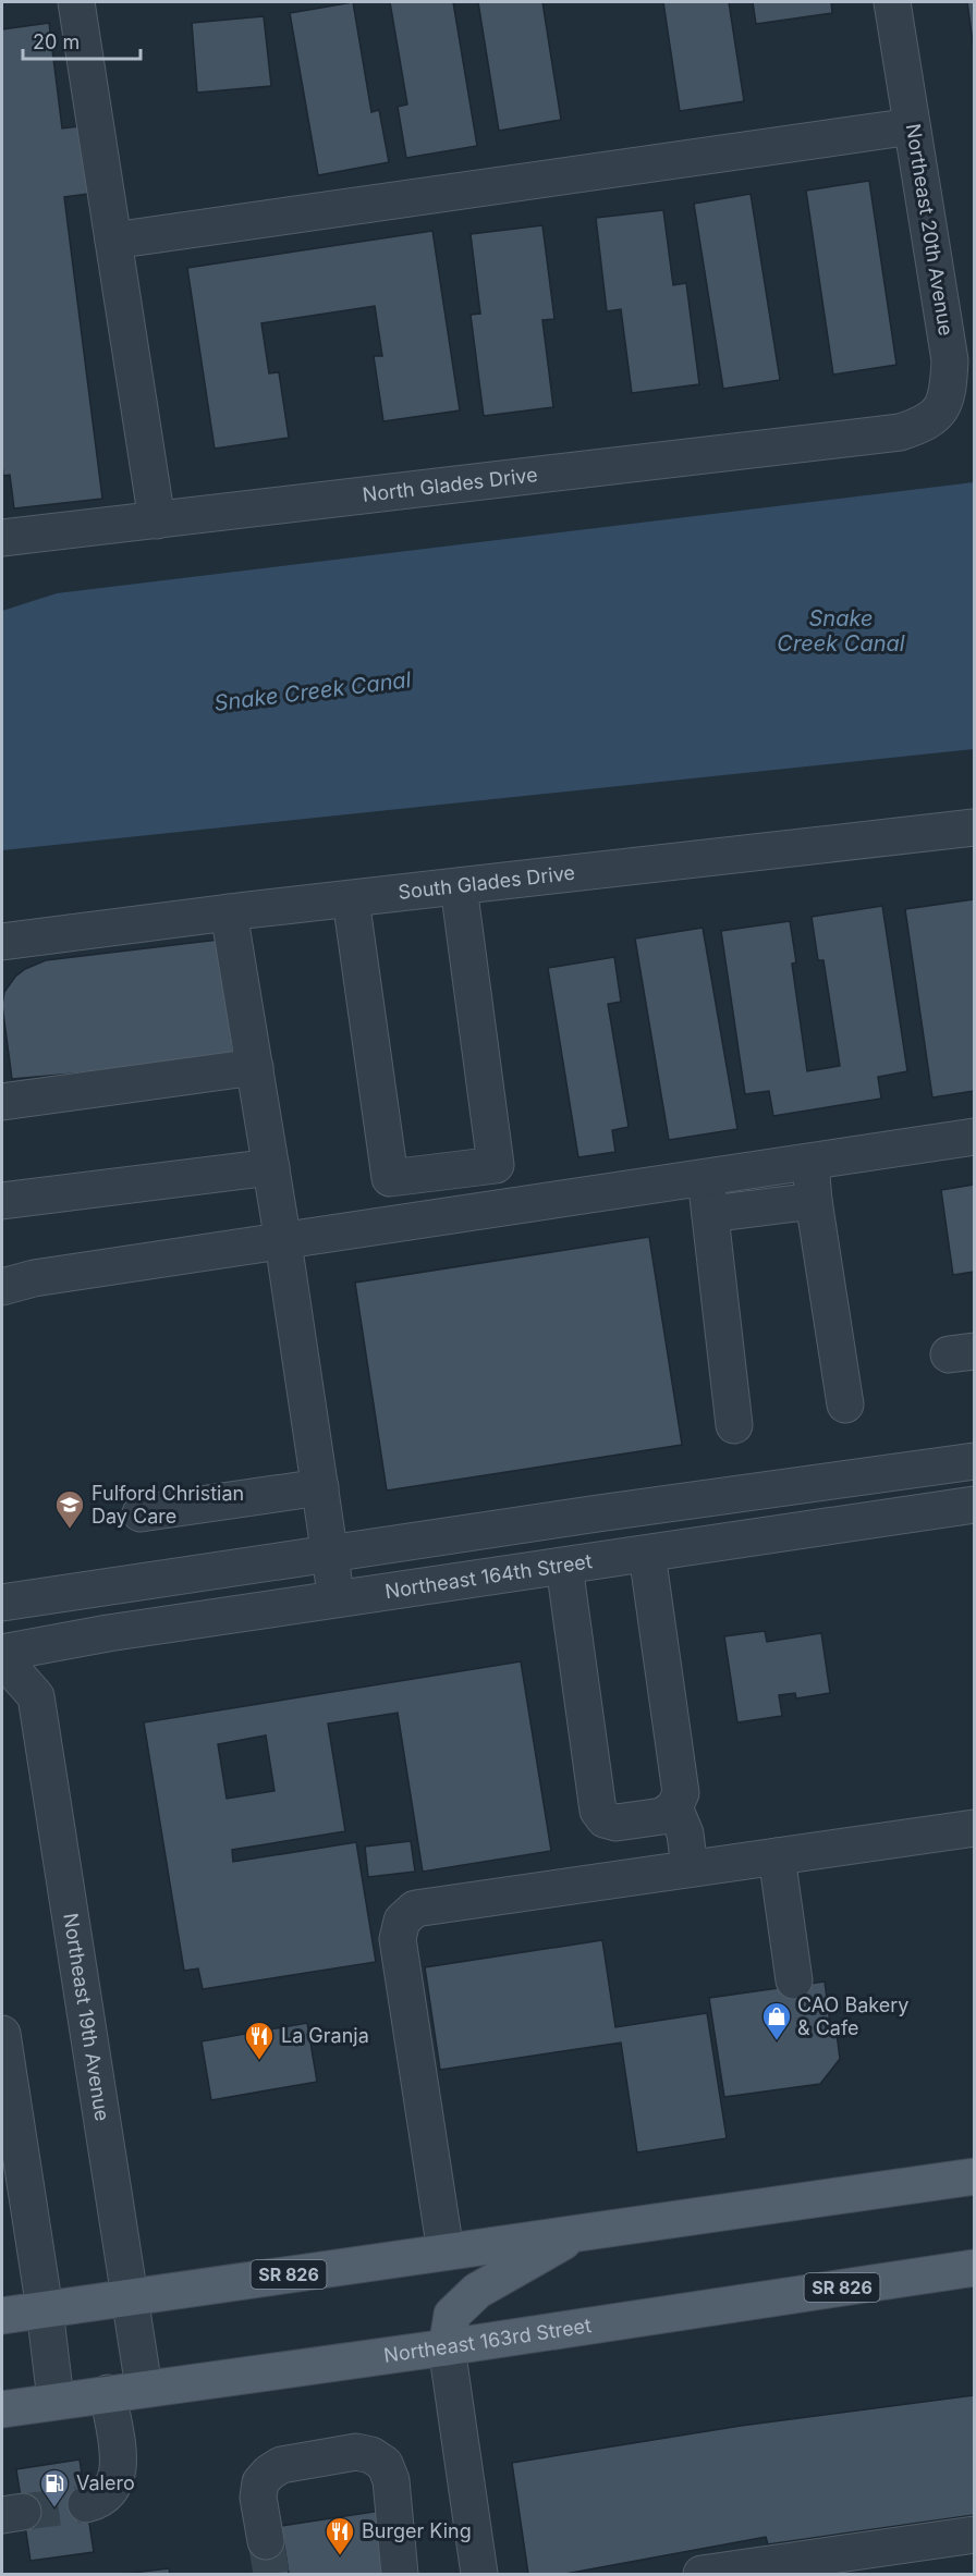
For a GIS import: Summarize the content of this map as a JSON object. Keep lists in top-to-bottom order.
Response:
{
  "streets": {
    "main road": ["SR 826", "Northeast 163rd Street"],
    "street": [
      "Northeast 20th Avenue",
      "North Glades Drive",
      "South Glades Drive",
      "Northeast 164th Street",
      "Northeast 19th Avenue"
    ]
  },
  "crossings": [
    ["Northeast 20th Avenue", "North Glades Drive"],
    ["Northeast 19th Avenue", "SR 826"],
    ["Northeast 19th Avenue", "Northeast 163rd Street"]
  ],
  "water": ["Snake Creek Canal"],
  "places": {
    "school or university": ["Fulford Christian Day Care"],
    "shop": ["CAO Bakery & Cafe"],
    "restaurant": ["La Granja", "Burger King"],
    "fuel station": ["Valero"]
  },
  "scale_bar": "20 m"
}
